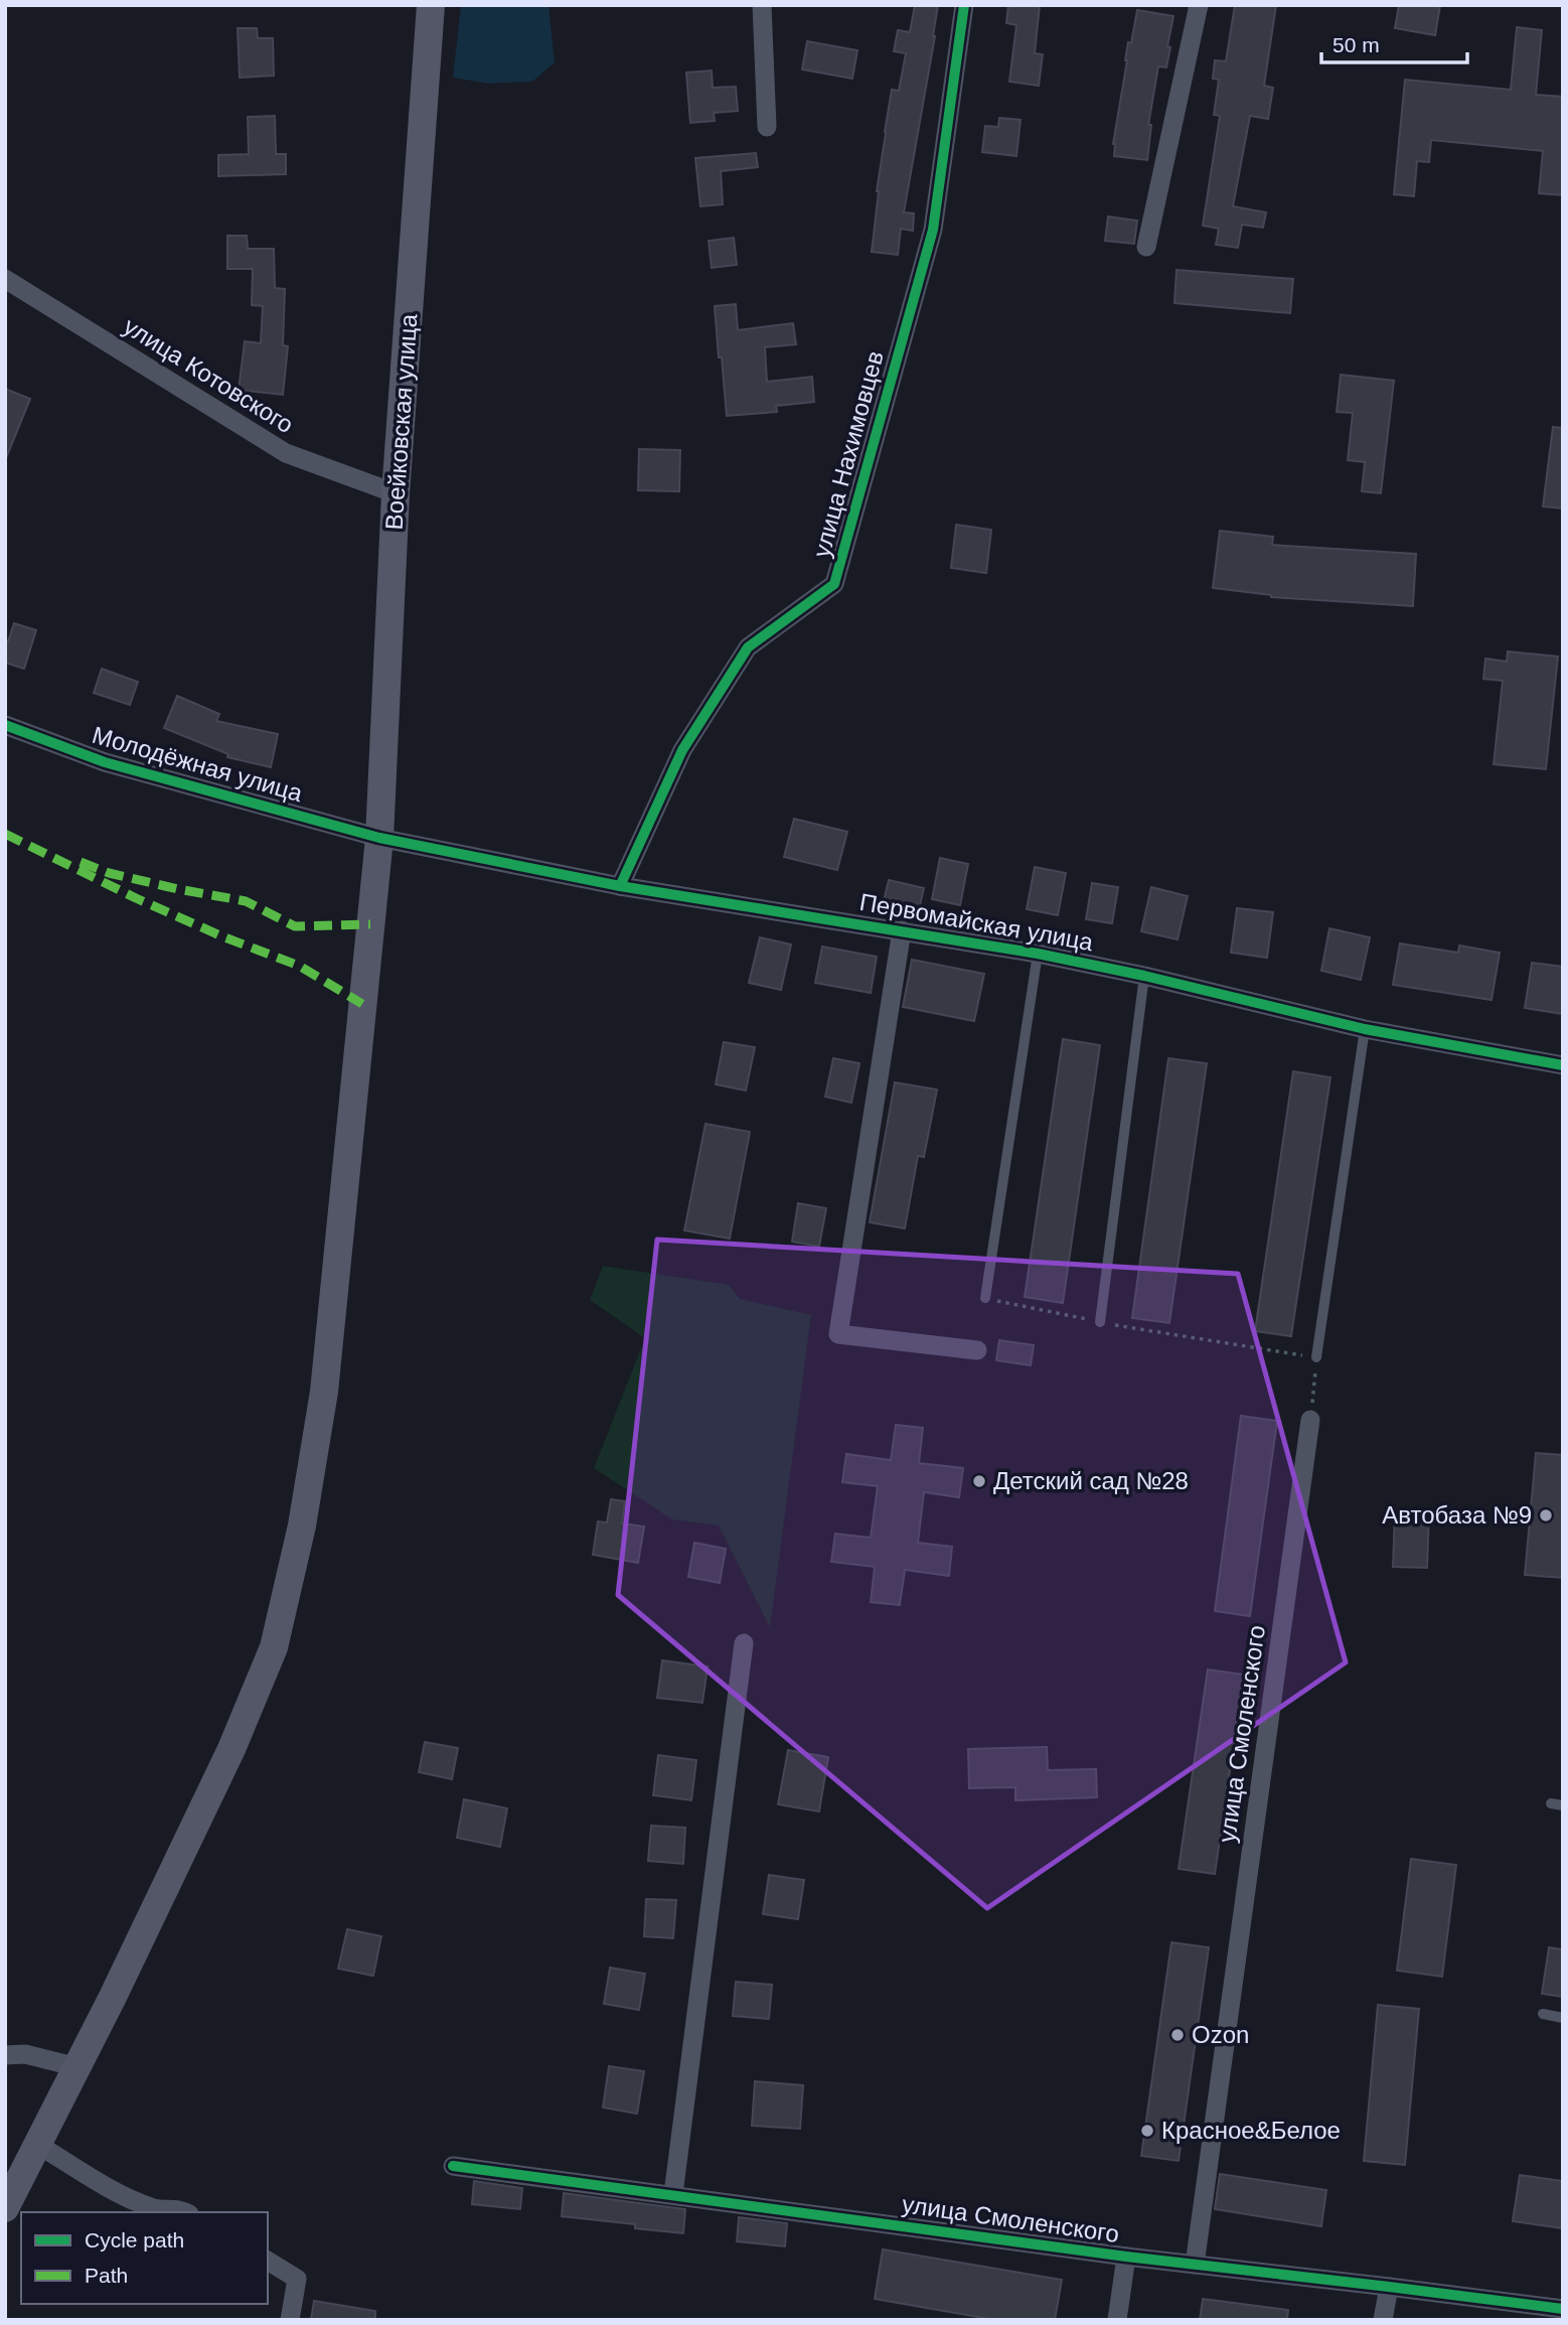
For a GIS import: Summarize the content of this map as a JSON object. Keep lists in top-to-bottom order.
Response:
{
  "streets": {
    "main road": ["Воейковская улица"],
    "street": [
      "улица Котовского",
      "улица Нахимовцев",
      "Молодёжная улица",
      "Первомайская улица",
      "улица Смоленского"
    ]
  },
  "crossings": [
    ["улица Котовского", "Воейковская улица"],
    ["Воейковская улица", "Молодёжная улица"],
    ["Воейковская улица", "Первомайская улица"],
    ["улица Нахимовцев", "Первомайская улица"],
    ["Молодёжная улица", "Первомайская улица"]
  ],
  "places": [
    "Детский сад №28",
    "Автобаза №9",
    "Ozon",
    "Красное&Белое"
  ],
  "legend": ["Cycle path", "Path"],
  "scale_bar": "50 m"
}
